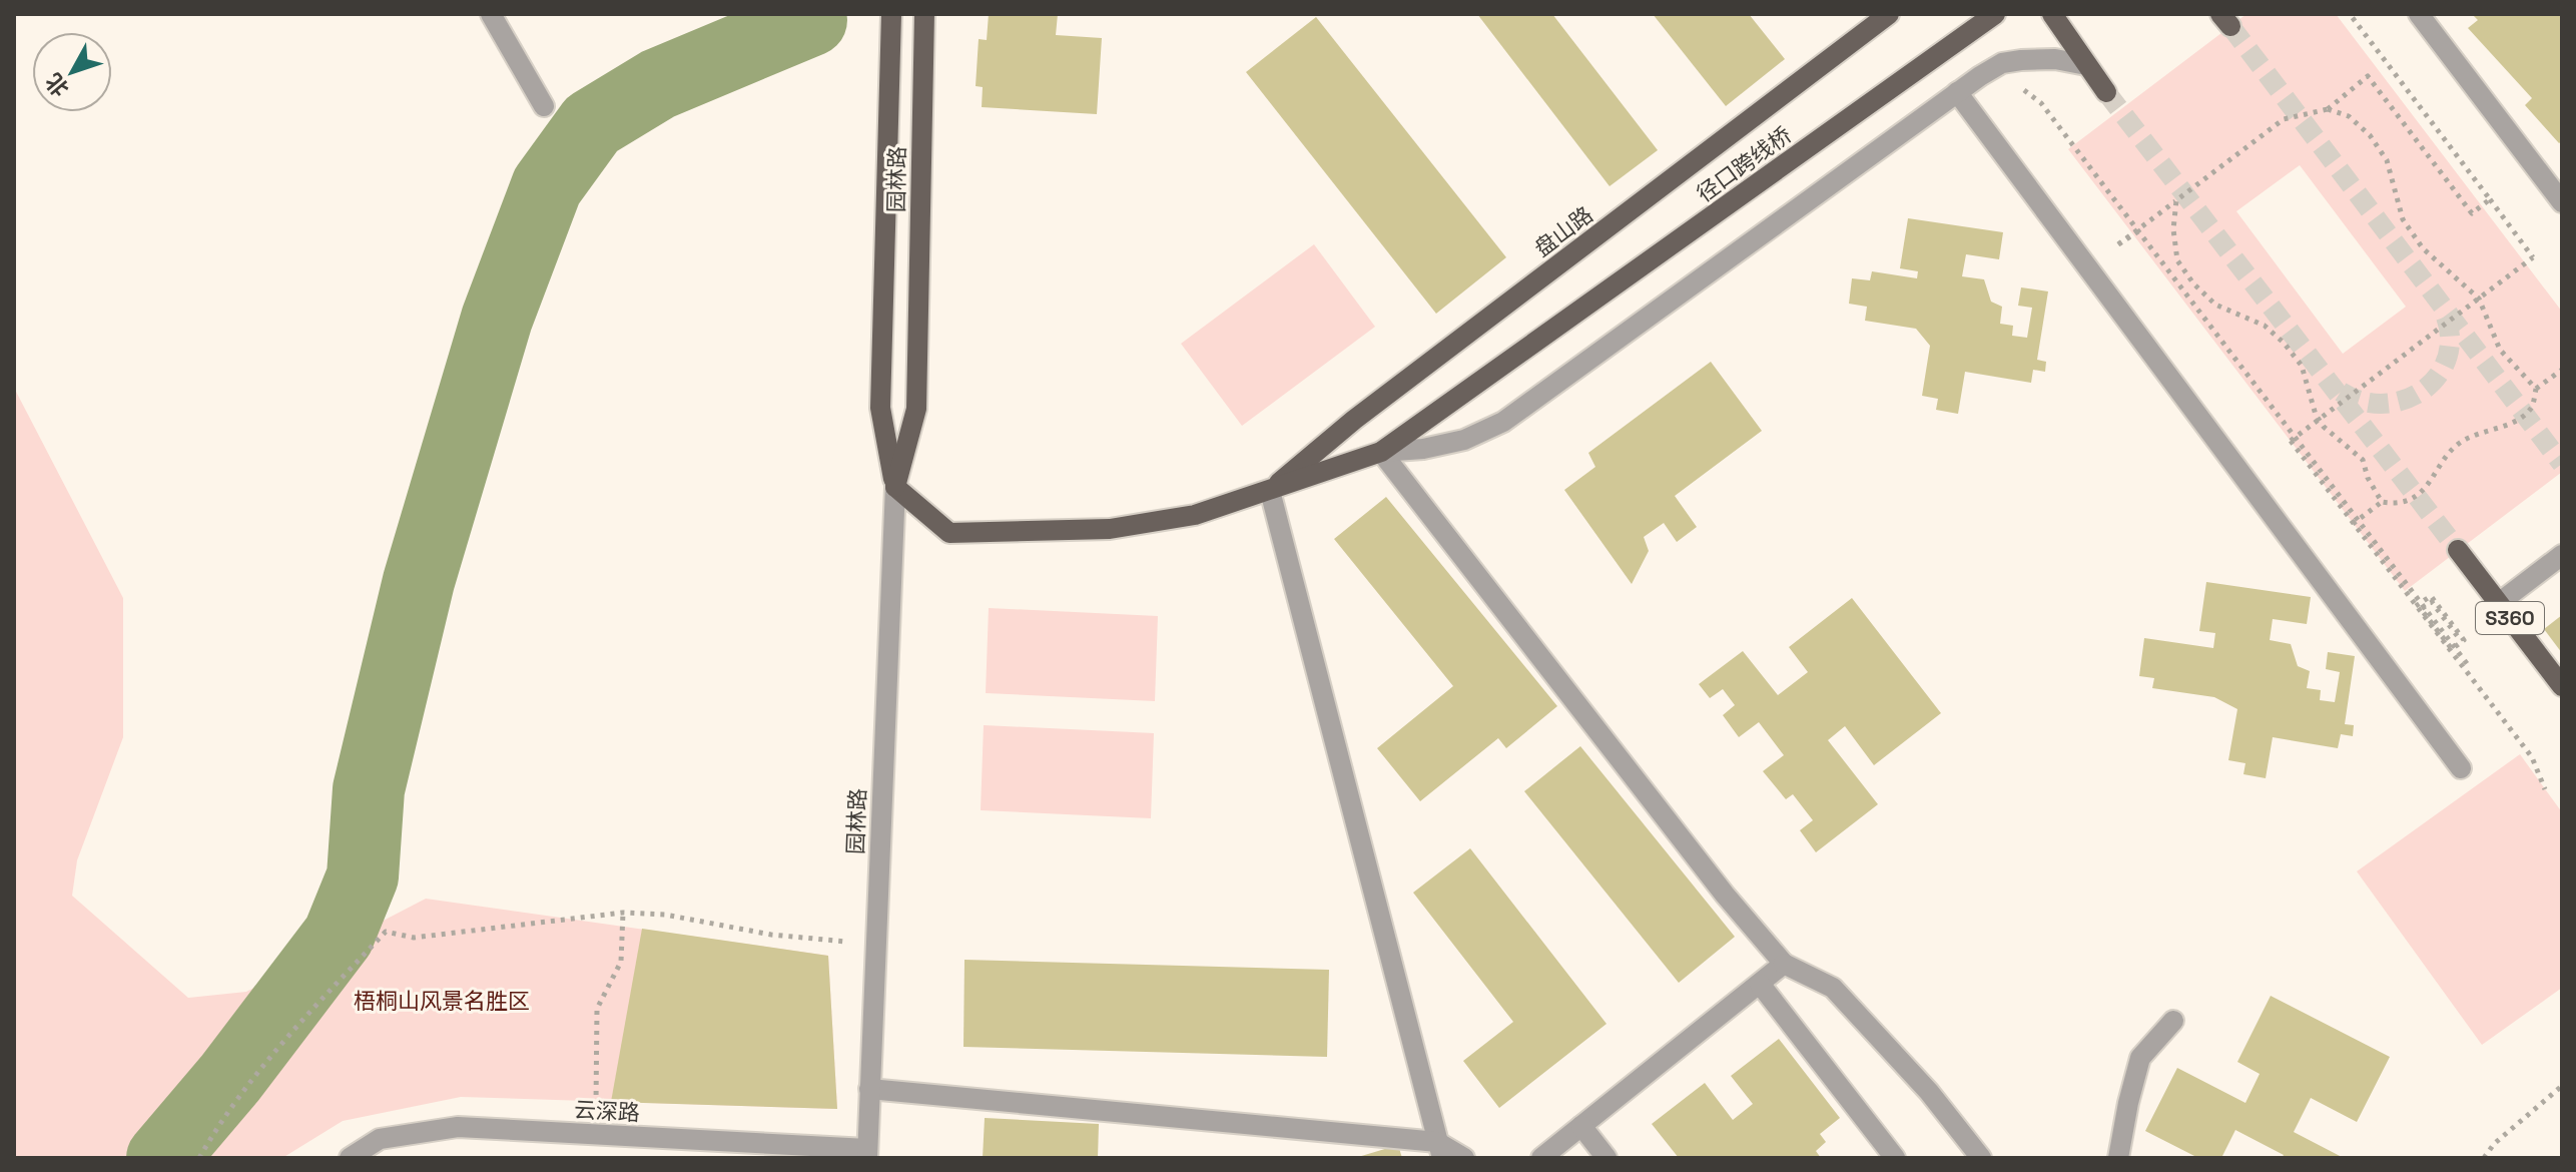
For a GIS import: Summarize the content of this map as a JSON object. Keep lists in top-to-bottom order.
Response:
{
  "streets": {
    "main road": [
      "径口跨线桥",
      "园林路",
      "盘山路",
      "S360"
    ],
    "street": ["云深路"]
  },
  "crossings": [
    ["径口跨线桥", "盘山路"],
    ["园林路", "盘山路"],
    ["园林路", "云深路"]
  ],
  "parks": ["梧桐山风景名胜区"],
  "north": "bottom left"
}
